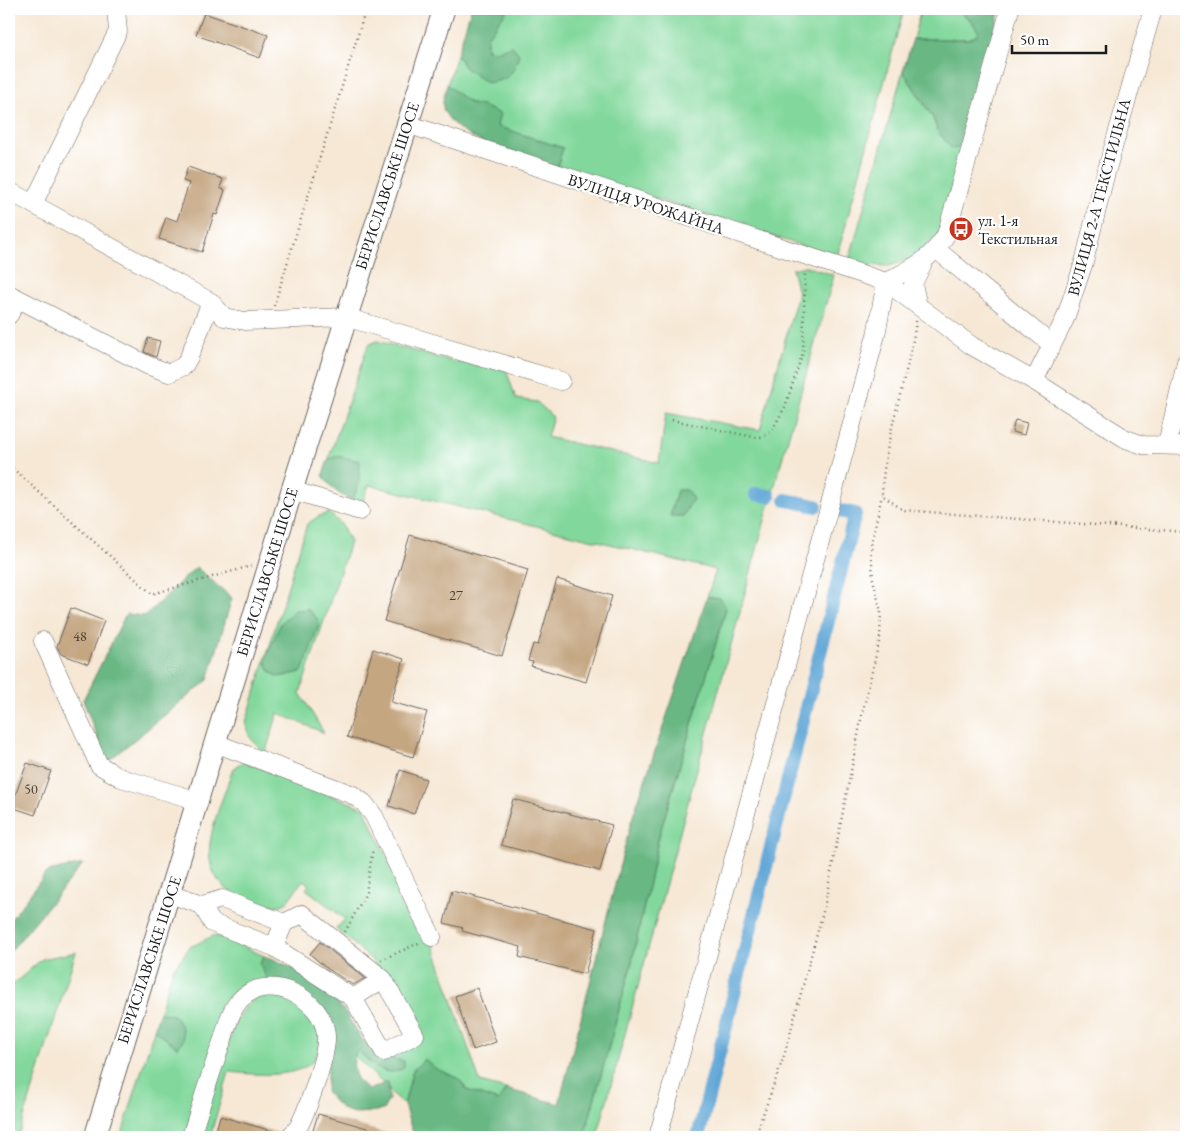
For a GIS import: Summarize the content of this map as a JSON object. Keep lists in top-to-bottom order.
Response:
{
  "streets": {
    "main road": ["БЕРИСЛАВСЬКЕ ШОСЕ"],
    "street": ["ВУЛИЦЯ 2-А ТЕКСТИЛЬНА", "ВУЛИЦЯ УРОЖАЙНА"]
  },
  "crossings": [
    ["БЕРИСЛАВСЬКЕ ШОСЕ", "ВУЛИЦЯ УРОЖАЙНА"],
    ["ВУЛИЦЯ 2-А ТЕКСТИЛЬНА", "ВУЛИЦЯ УРОЖАЙНА"]
  ],
  "places": {
    "bus stop": ["ул. 1-я Текстильная"]
  },
  "house_numbers": ["27", "48", "50"],
  "scale_bar": "50 m"
}
